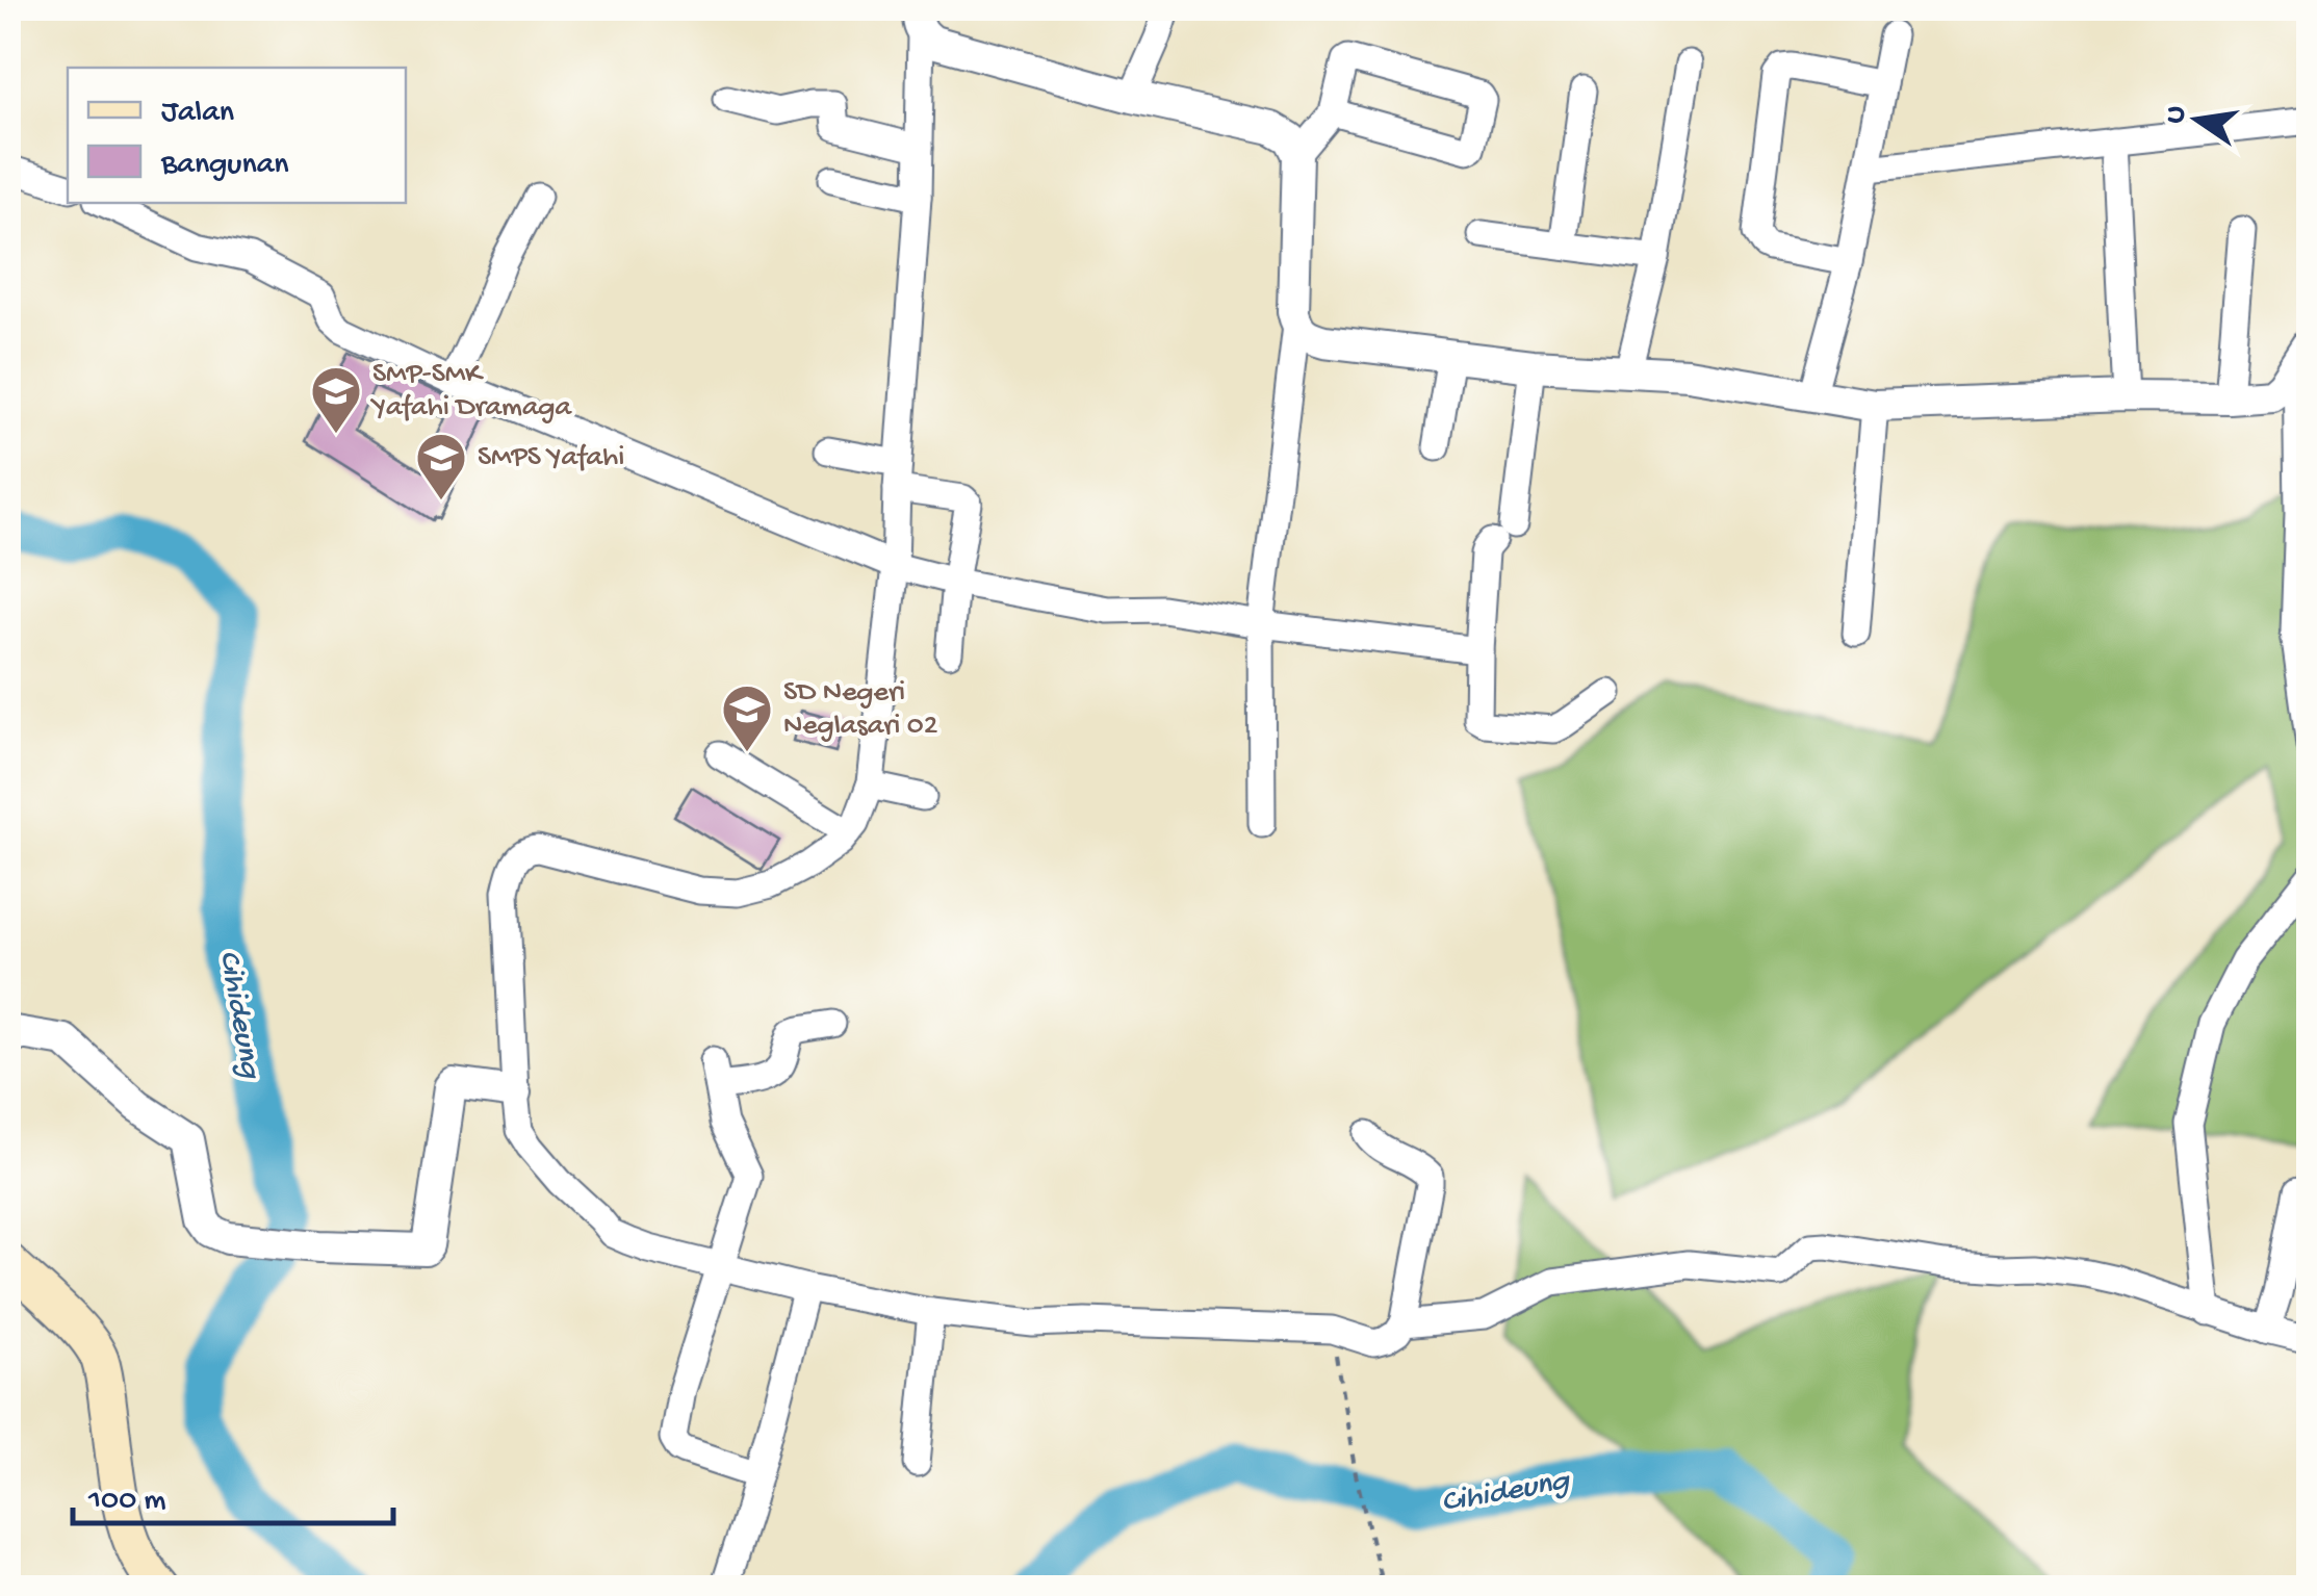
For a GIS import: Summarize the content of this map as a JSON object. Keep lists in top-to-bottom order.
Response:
{
  "water": ["Cihideung"],
  "places": {
    "school or university": ["SMP-SMK Yafahi Dramaga", "SMPS Yafahi", "SD Negeri Neglasari 02"]
  },
  "legend": ["Jalan", "Bangunan"],
  "scale_bar": "100 m",
  "north": "left"
}
